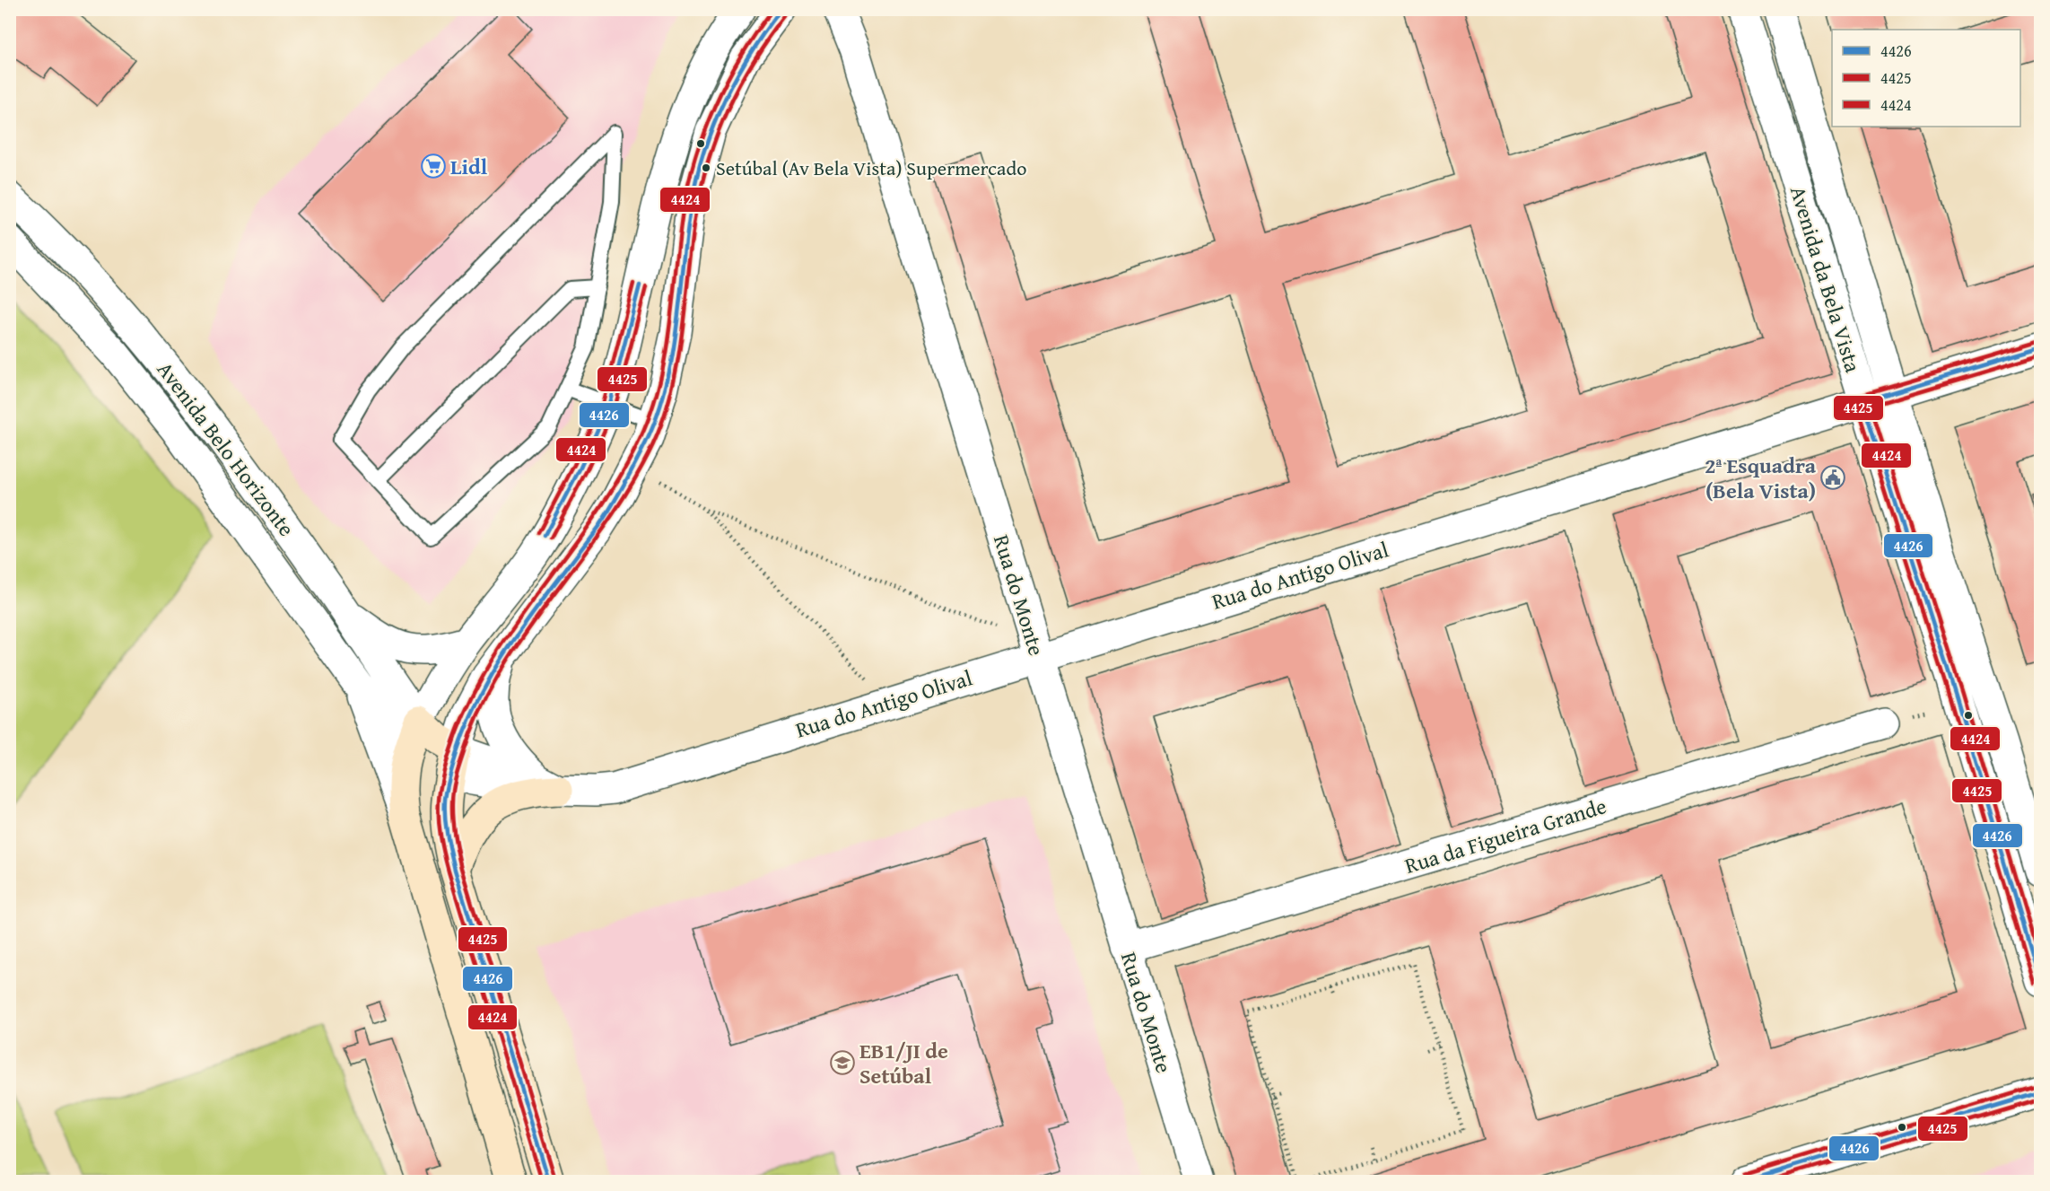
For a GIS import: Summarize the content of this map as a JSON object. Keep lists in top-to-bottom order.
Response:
{
  "streets": {
    "street": [
      "Avenida da Bela Vista",
      "Avenida Belo Horizonte",
      "Rua do Antigo Olival",
      "Rua do Monte",
      "Rua da Figueira Grande"
    ]
  },
  "crossings": [
    ["Avenida da Bela Vista", "Rua do Antigo Olival"],
    ["Avenida Belo Horizonte", "Rua do Antigo Olival"],
    ["Rua do Antigo Olival", "Rua do Monte"],
    ["Rua do Monte", "Rua da Figueira Grande"]
  ],
  "places": {
    "supermarket": ["Lidl"],
    "other": ["Setúbal (Av Bela Vista) Supermercado"],
    "public building": ["2ª Esquadra (Bela Vista)"],
    "school or university": ["EB1/JI de Setúbal"]
  },
  "lines": ["transit line 4426", "transit line 4424", "transit line 4425"],
  "legend": ["4426", "4425", "4424"]
}
